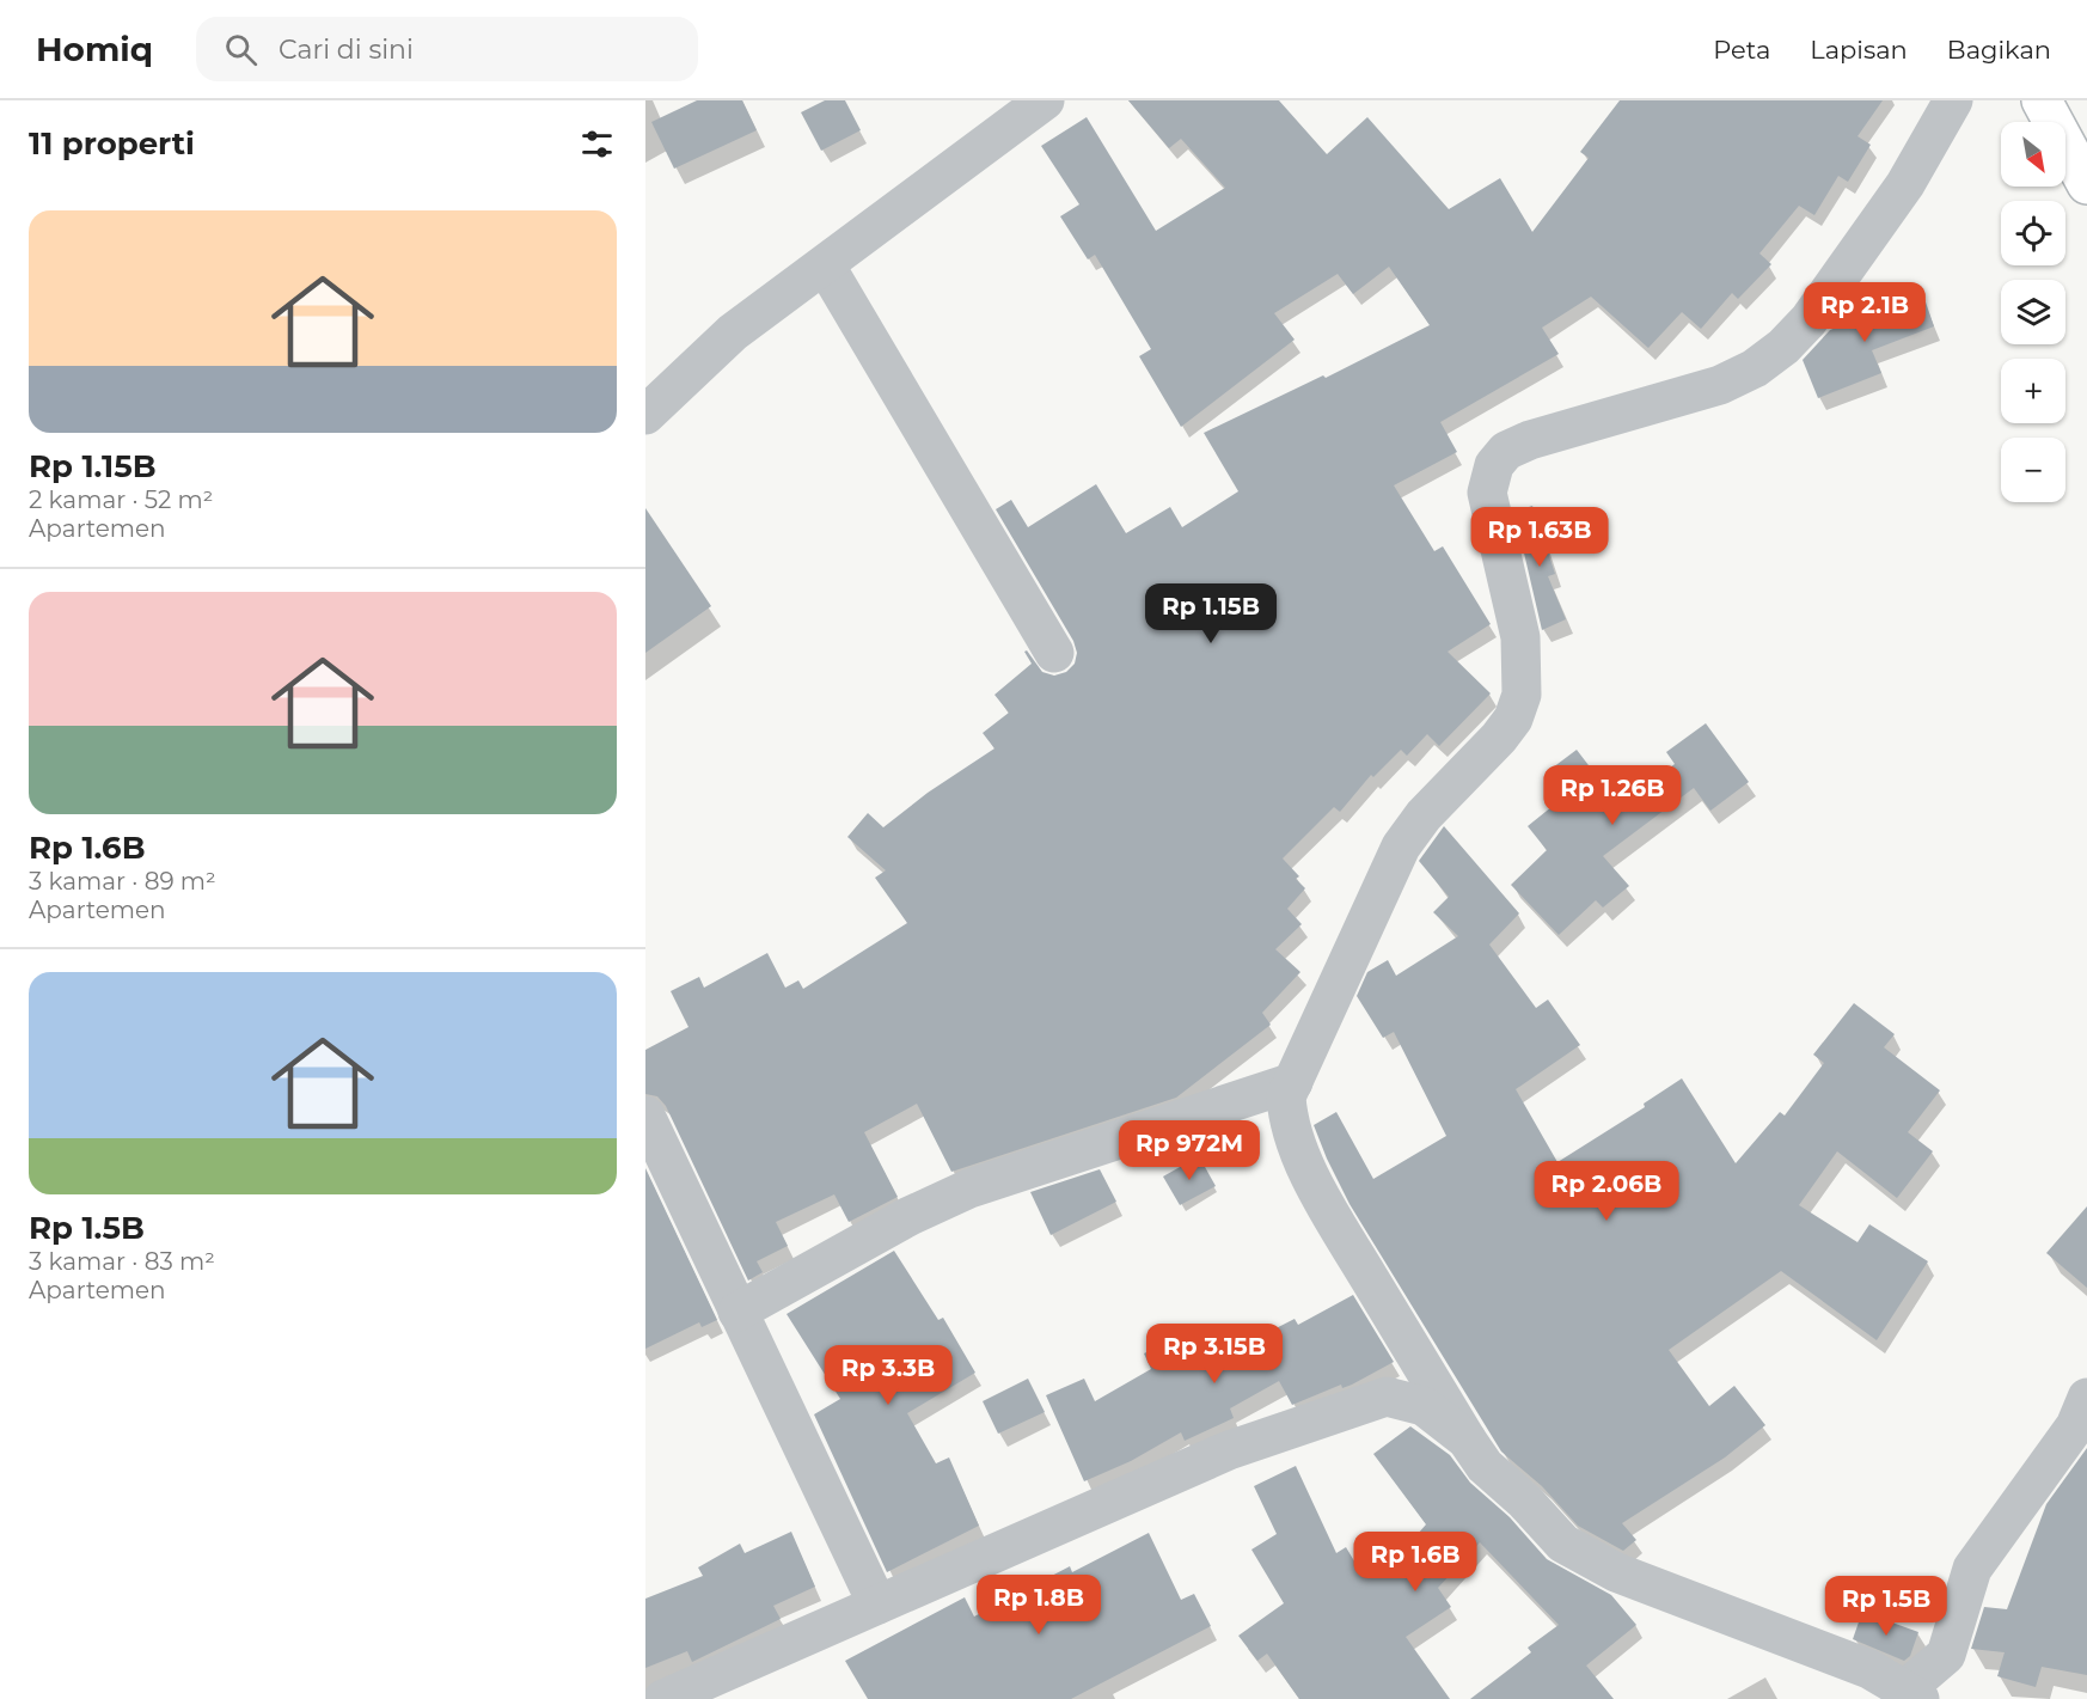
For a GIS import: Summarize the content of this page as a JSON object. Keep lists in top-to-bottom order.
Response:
{
  "north": "bottom right",
  "page": {
    "header": "Homiq",
    "search": "Cari di sini",
    "nav": ["Peta", "Lapisan", "Bagikan"],
    "heading": "11 properti",
    "map_buttons": ["+", "−"],
    "list": [
      {
        "name": "Rp 1.15B",
        "note": "2 kamar · 52 m² · Apartemen"
      },
      {
        "name": "Rp 1.6B",
        "note": "3 kamar · 89 m² · Apartemen"
      },
      {
        "name": "Rp 1.5B",
        "note": "3 kamar · 83 m² · Apartemen"
      }
    ],
    "price": [
      "Rp 2.1B",
      "Rp 1.63B",
      "Rp 1.15B",
      "Rp 1.26B",
      "Rp 972M",
      "Rp 2.06B",
      "Rp 3.15B",
      "Rp 3.3B",
      "Rp 1.6B",
      "Rp 1.8B",
      "Rp 1.5B"
    ]
  }
}
